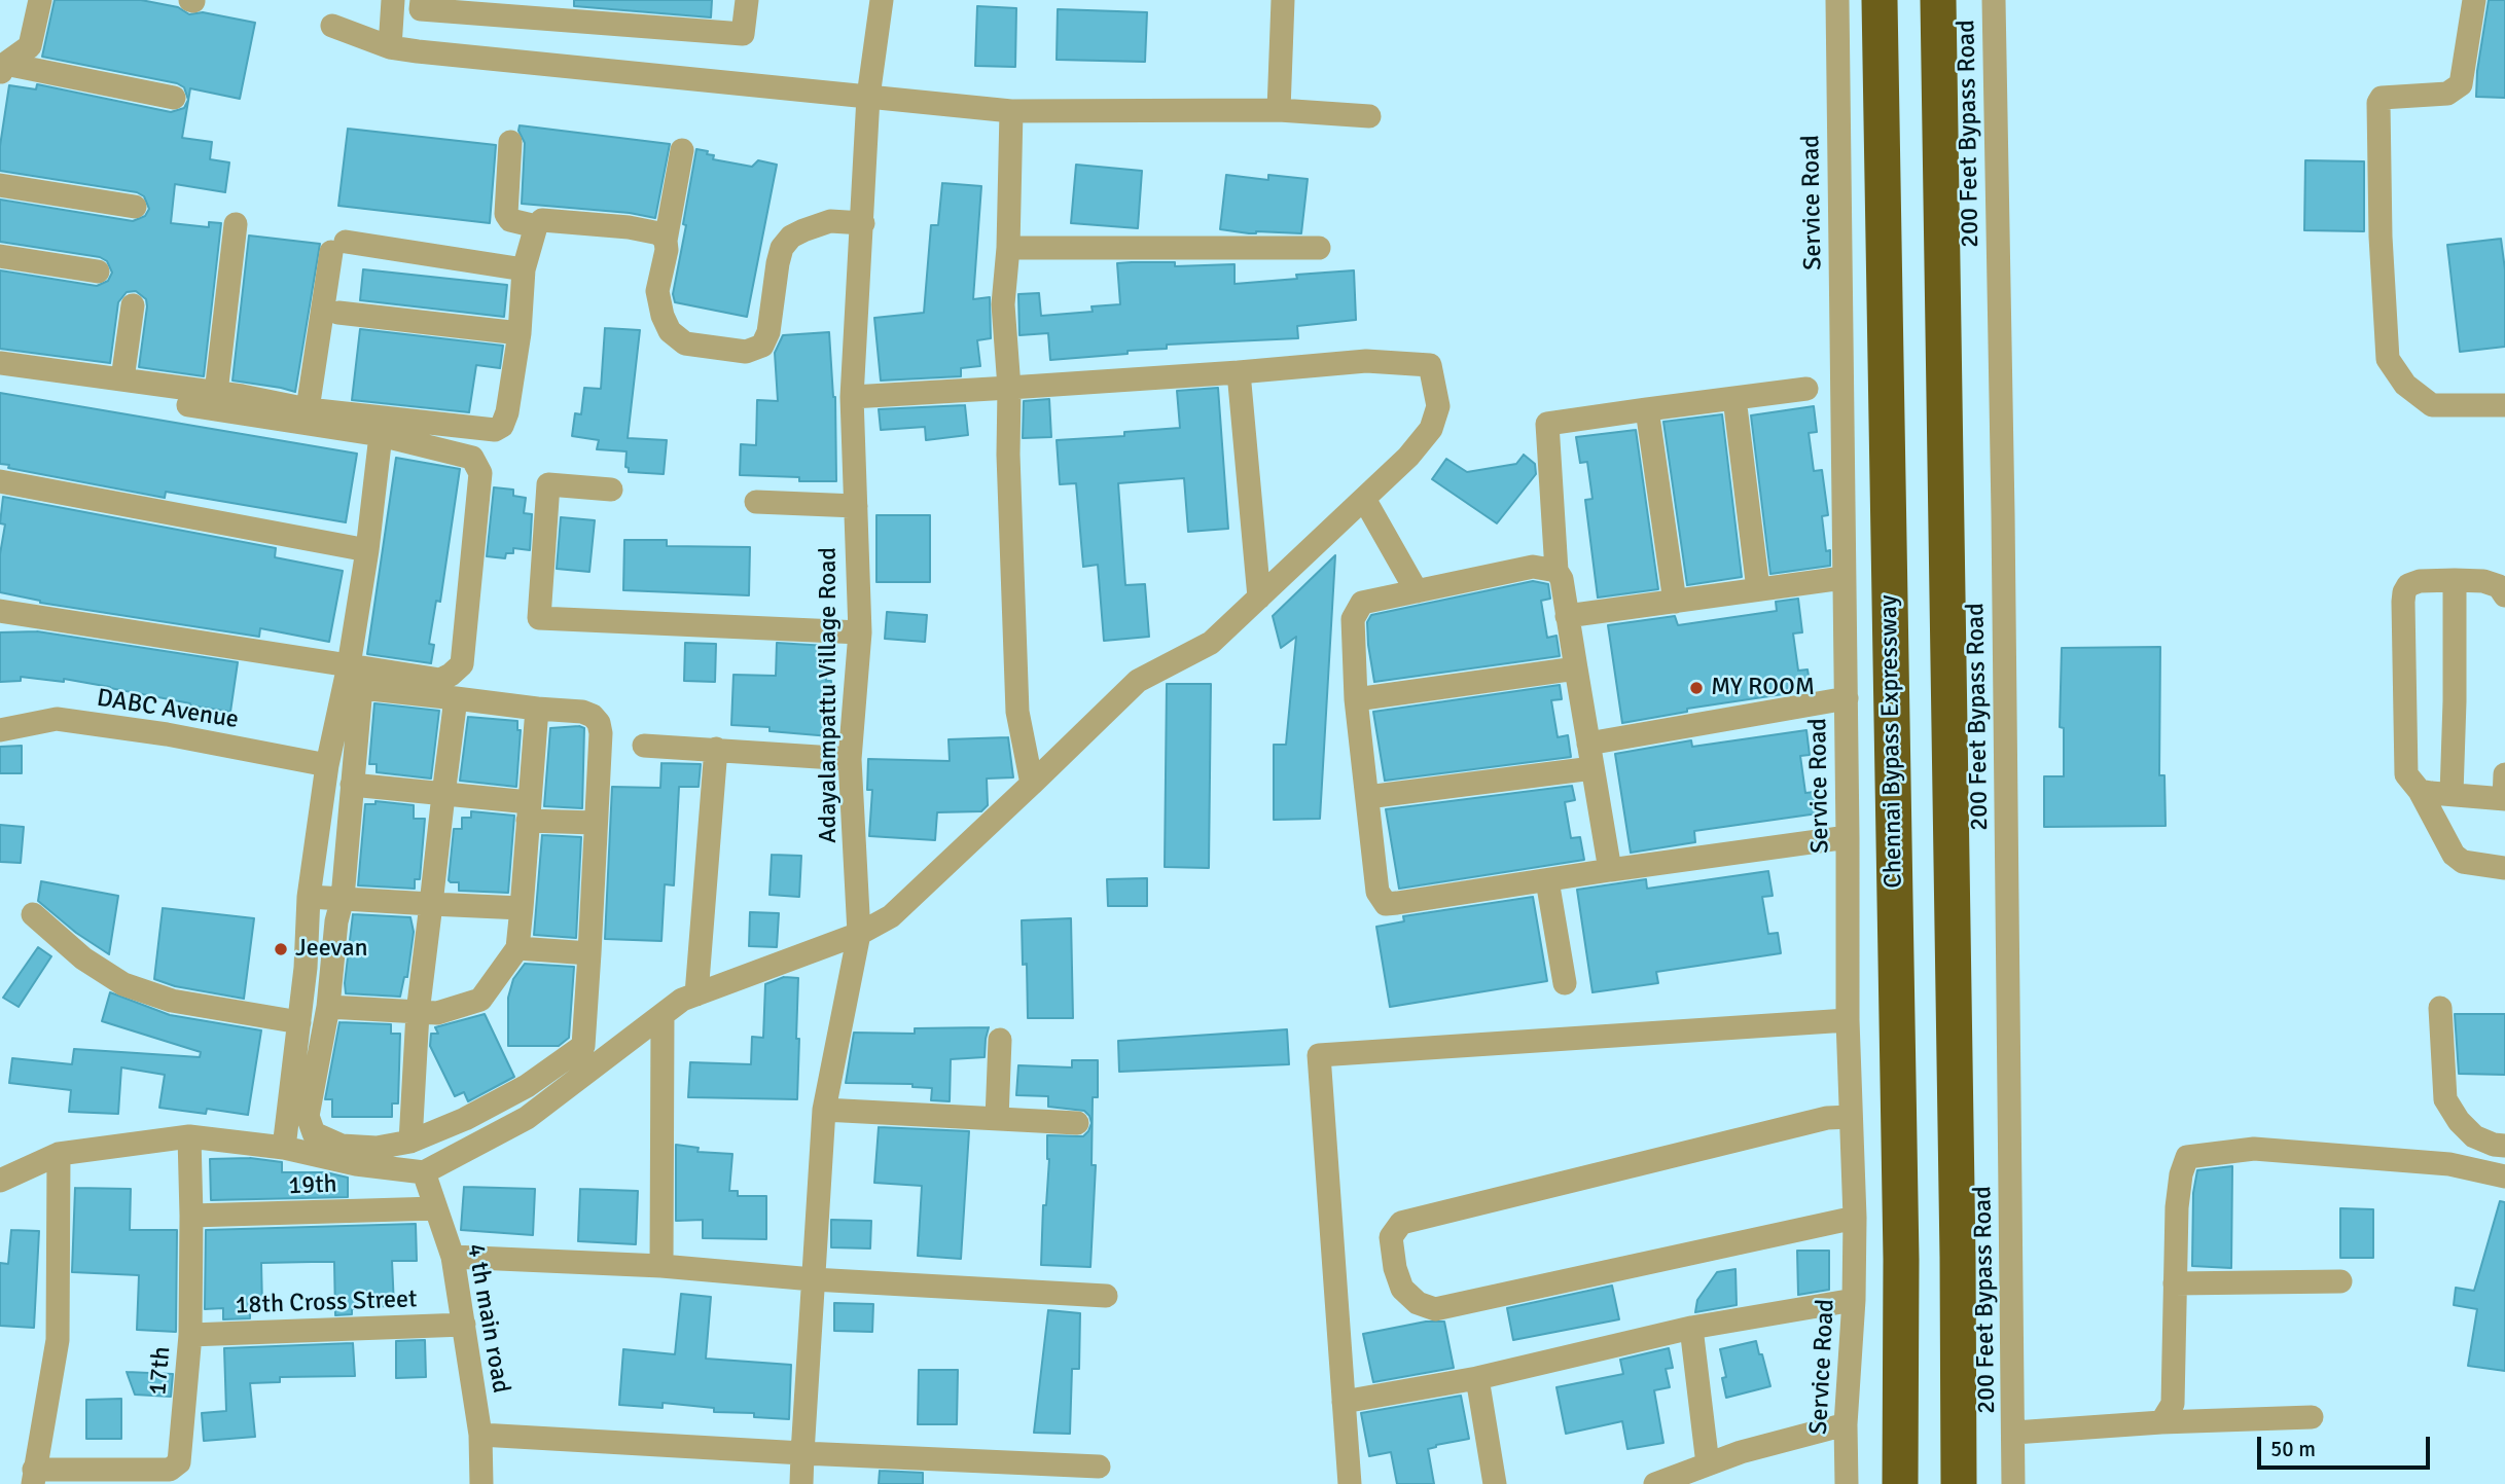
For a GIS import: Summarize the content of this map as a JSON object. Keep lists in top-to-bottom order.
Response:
{
  "streets": {
    "highway": ["Chennai Bypass Expressway"],
    "street": [
      "200 Feet Bypass Road",
      "Service Road",
      "Adayalampattu Village Road",
      "DABC Avenue",
      "19th",
      "18th Cross Street",
      "4 th main road",
      "17th"
    ]
  },
  "crossings": [
    ["19th", "4 th main road"],
    ["19th", "17th"],
    ["18th Cross Street", "4 th main road"],
    ["18th Cross Street", "17th"]
  ],
  "places": ["MY ROOM", "Jeevan"],
  "scale_bar": "50 m"
}
